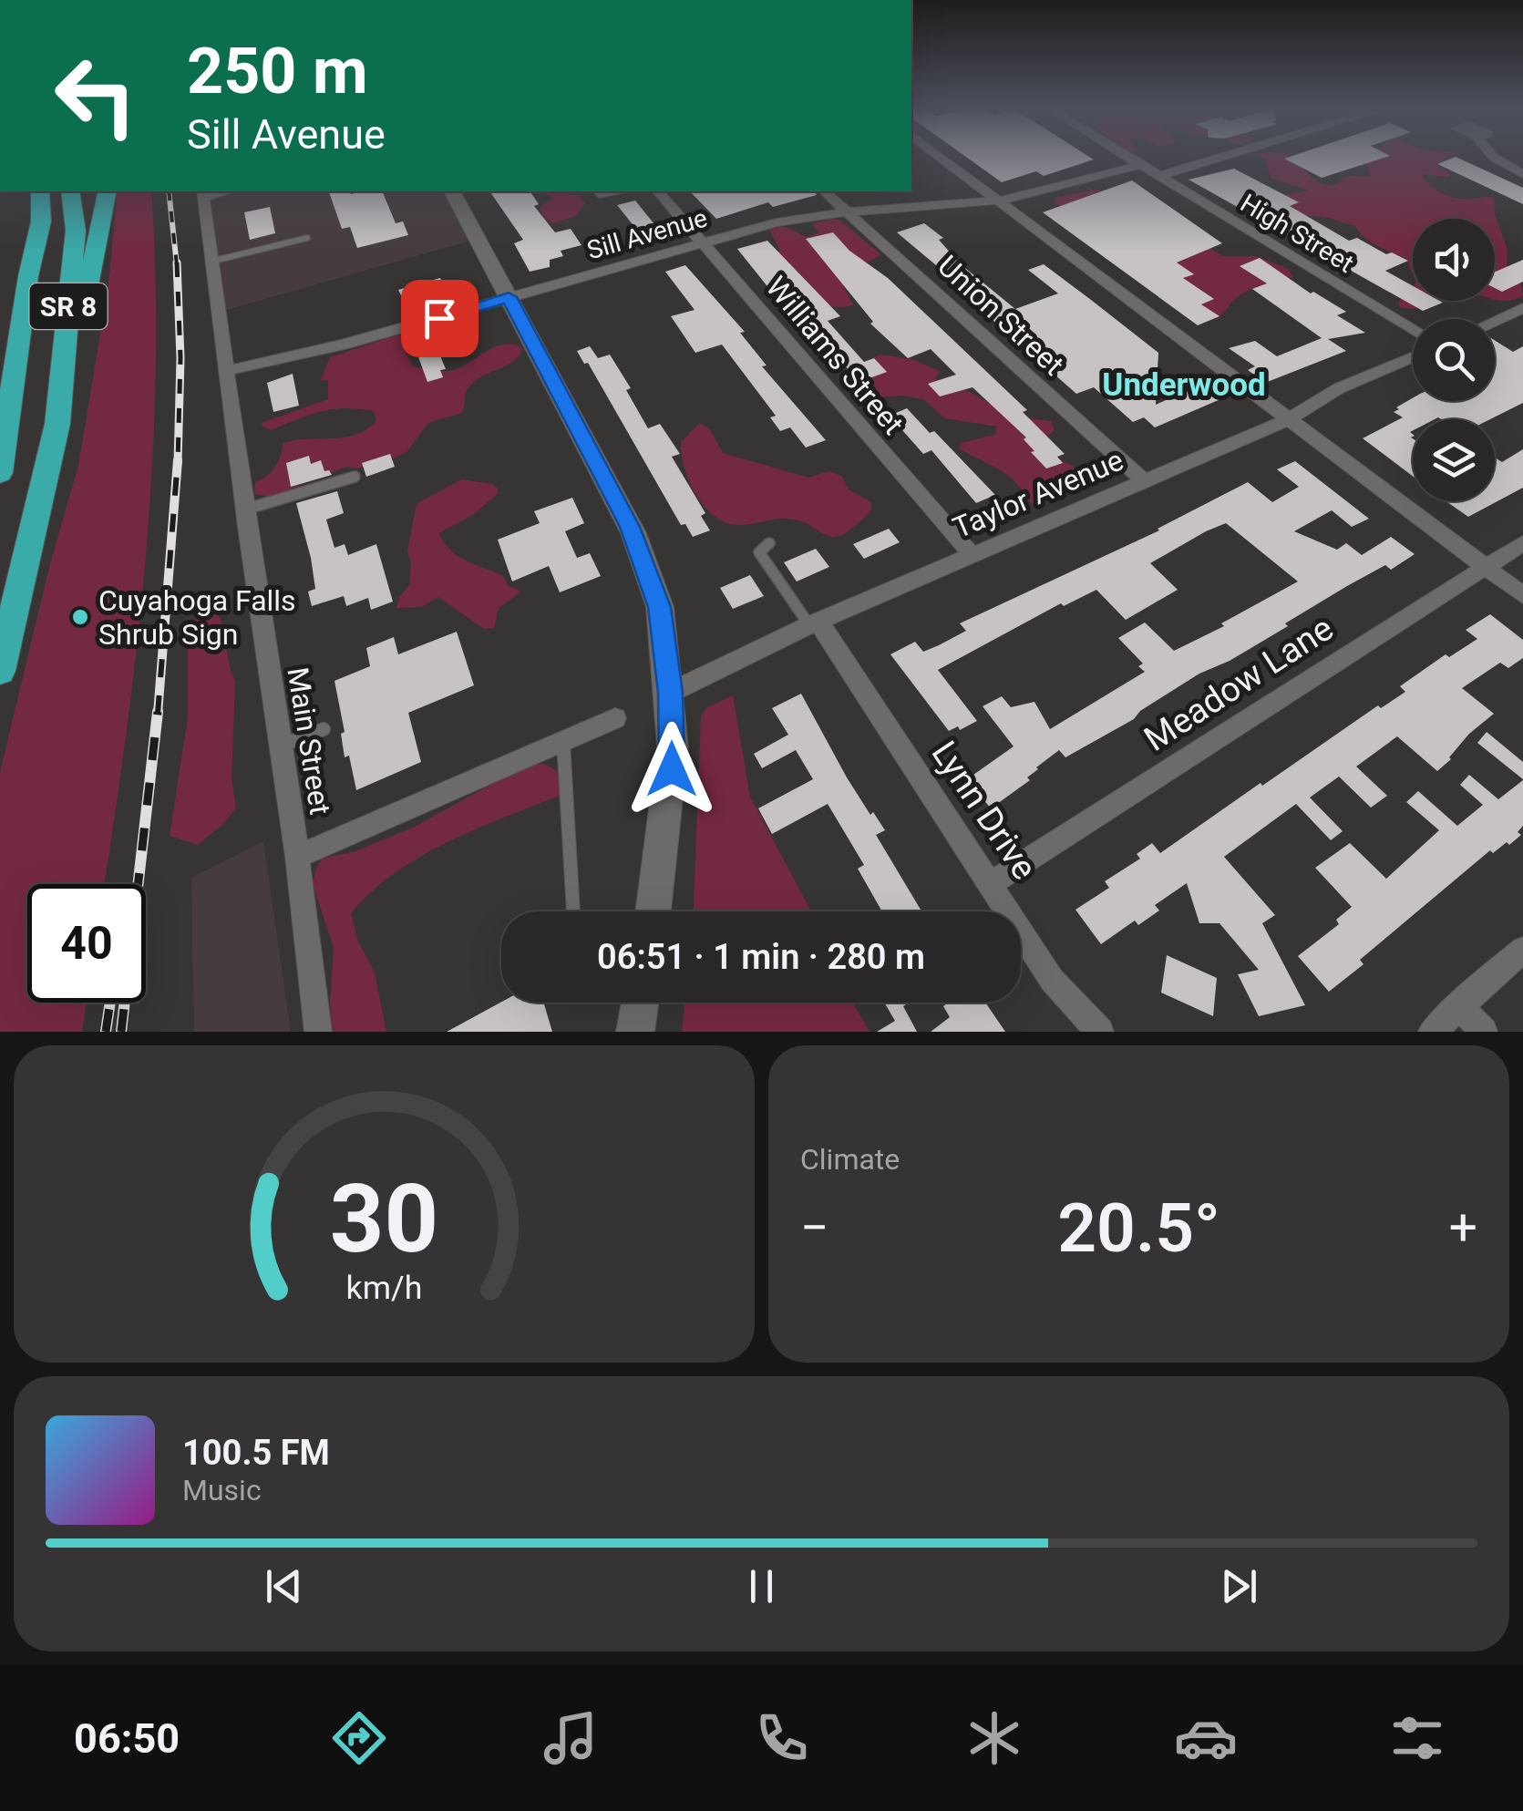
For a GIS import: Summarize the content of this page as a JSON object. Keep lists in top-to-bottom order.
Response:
{
  "streets": {
    "highway": ["SR 8"],
    "street": [
      "High Street",
      "Sill Avenue",
      "Union Street",
      "Williams Street",
      "Taylor Avenue",
      "Meadow Lane",
      "Main Street",
      "Lynn Drive"
    ]
  },
  "crossings": [
    ["High Street", "Sill Avenue"],
    ["Sill Avenue", "Union Street"],
    ["Sill Avenue", "Williams Street"],
    ["Sill Avenue", "Main Street"],
    ["Union Street", "Taylor Avenue"],
    ["Williams Street", "Taylor Avenue"],
    ["Taylor Avenue", "Lynn Drive"],
    ["Meadow Lane", "Lynn Drive"]
  ],
  "districts": ["Underwood"],
  "places": ["Cuyahoga Falls Shrub Sign"],
  "page": {
    "turn": ["250 m", "Sill Avenue"],
    "limit": "40",
    "trip": "06:51 · 1 min · 280 m",
    "tile": "Climate",
    "heat": ["−", "20.5°", "+"],
    "song": ["100.5 FM", "Music"],
    "tabs": "06:50",
    "gauge": ["30", "km/h"]
  }
}
